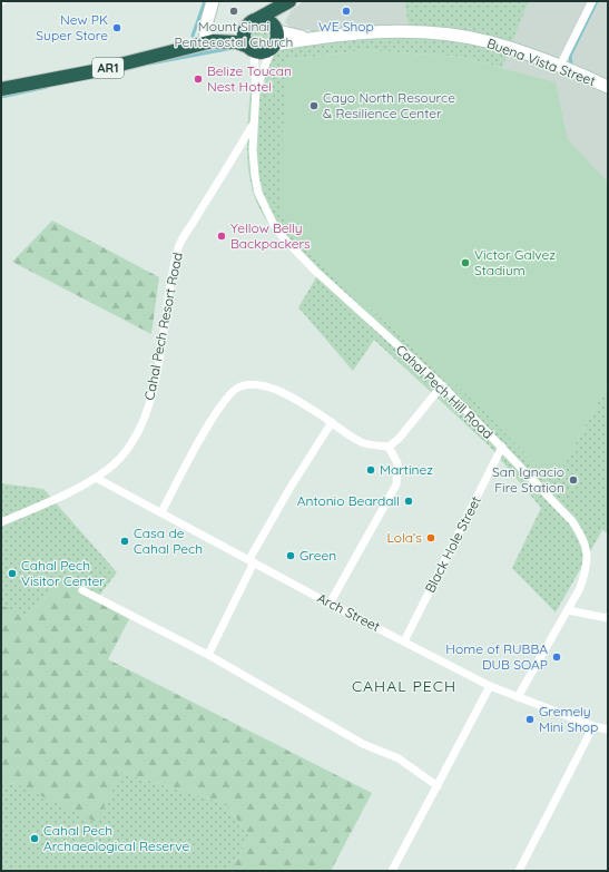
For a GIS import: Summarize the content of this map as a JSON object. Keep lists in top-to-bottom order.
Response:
{
  "streets": {
    "highway": ["AR1"],
    "main road": ["Buena Vista Street"],
    "street": [
      "Cahal Pech Resort Road",
      "Cahal Pech Hill Road",
      "Black Hole Street",
      "Arch Street"
    ]
  },
  "crossings": [
    ["Buena Vista Street", "AR1"],
    ["Buena Vista Street", "Cahal Pech Hill Road"],
    ["AR1", "Cahal Pech Hill Road"],
    ["Cahal Pech Resort Road", "Cahal Pech Hill Road"],
    ["Cahal Pech Resort Road", "Arch Street"],
    ["Cahal Pech Hill Road", "Black Hole Street"],
    ["Cahal Pech Hill Road", "Arch Street"],
    ["Black Hole Street", "Arch Street"]
  ],
  "districts": ["CAHAL PECH"],
  "places": [
    "Mount Sinai Pentecostal Church",
    "WE Shop",
    "New PK Super Store",
    "Belize Toucan Nest Hotel",
    "Cayo North Resource & Resilience Center",
    "Yellow Belly Backpackers",
    "Victor Galvez Stadium",
    "Martinez",
    "San Ignacio Fire Station",
    "Antonio Beardall",
    "Lola’s",
    "Casa de Cahal Pech",
    "Green",
    "Cahal Pech Visitor Center",
    "Home of RUBBA DUB SOAP",
    "Gremely Mini Shop",
    "Cahal Pech Archaeological Reserve"
  ]
}
